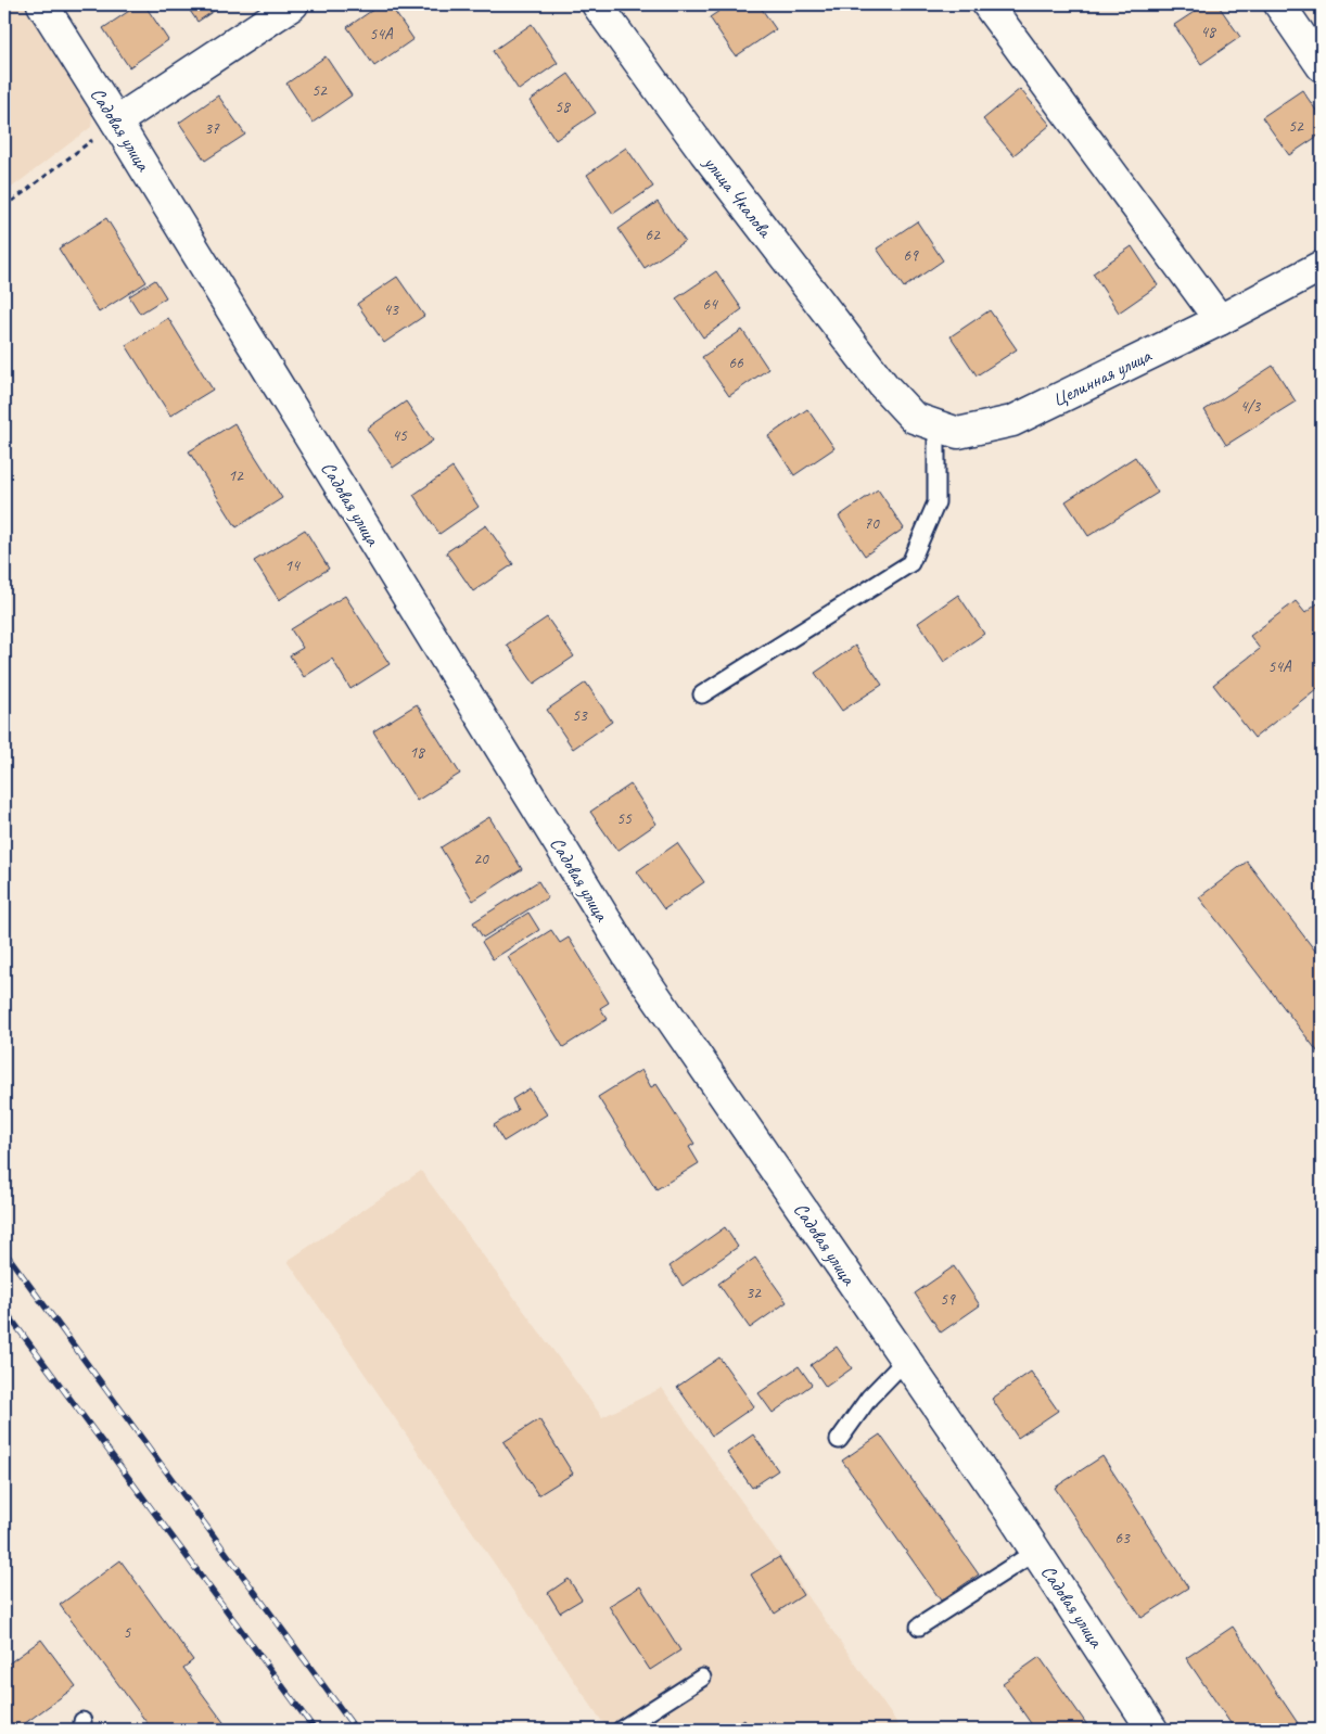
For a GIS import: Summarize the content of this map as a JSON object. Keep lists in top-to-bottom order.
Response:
{
  "streets": {
    "street": ["Садовая улица", "улица Чкалова", "Целинная улица"]
  },
  "crossings": [
    ["улица Чкалова", "Целинная улица"]
  ],
  "house_numbers": [
    "48",
    "54А",
    "52",
    "58",
    "52",
    "37",
    "62",
    "69",
    "64",
    "43",
    "66",
    "4/3",
    "45",
    "12",
    "70",
    "14",
    "54А",
    "53",
    "18",
    "55",
    "20",
    "32",
    "59",
    "63",
    "5"
  ]
}
